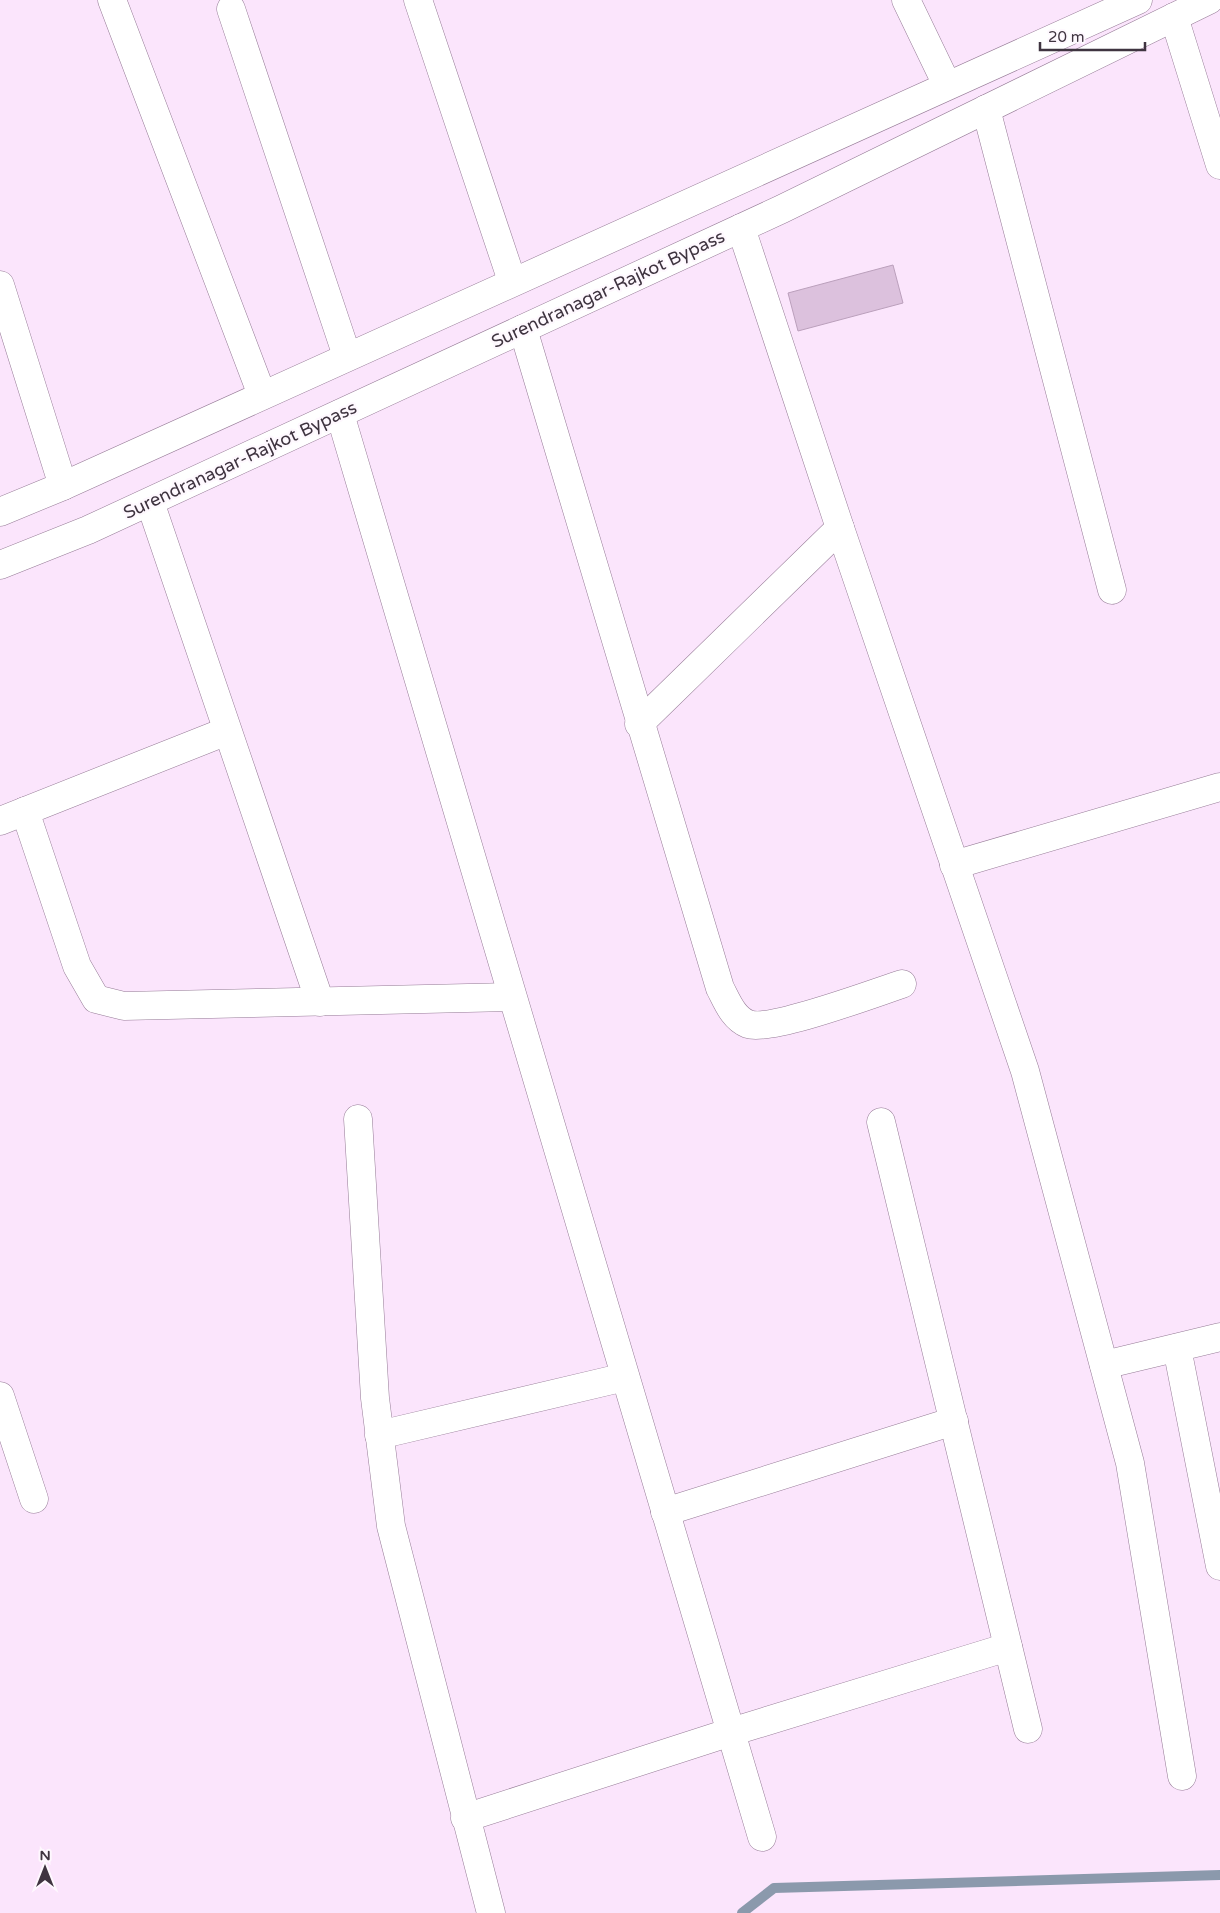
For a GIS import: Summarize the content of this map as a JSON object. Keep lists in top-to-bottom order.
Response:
{
  "streets": {
    "street": ["Surendranagar-Rajkot Bypass"]
  },
  "scale_bar": "20 m",
  "north": "top"
}
